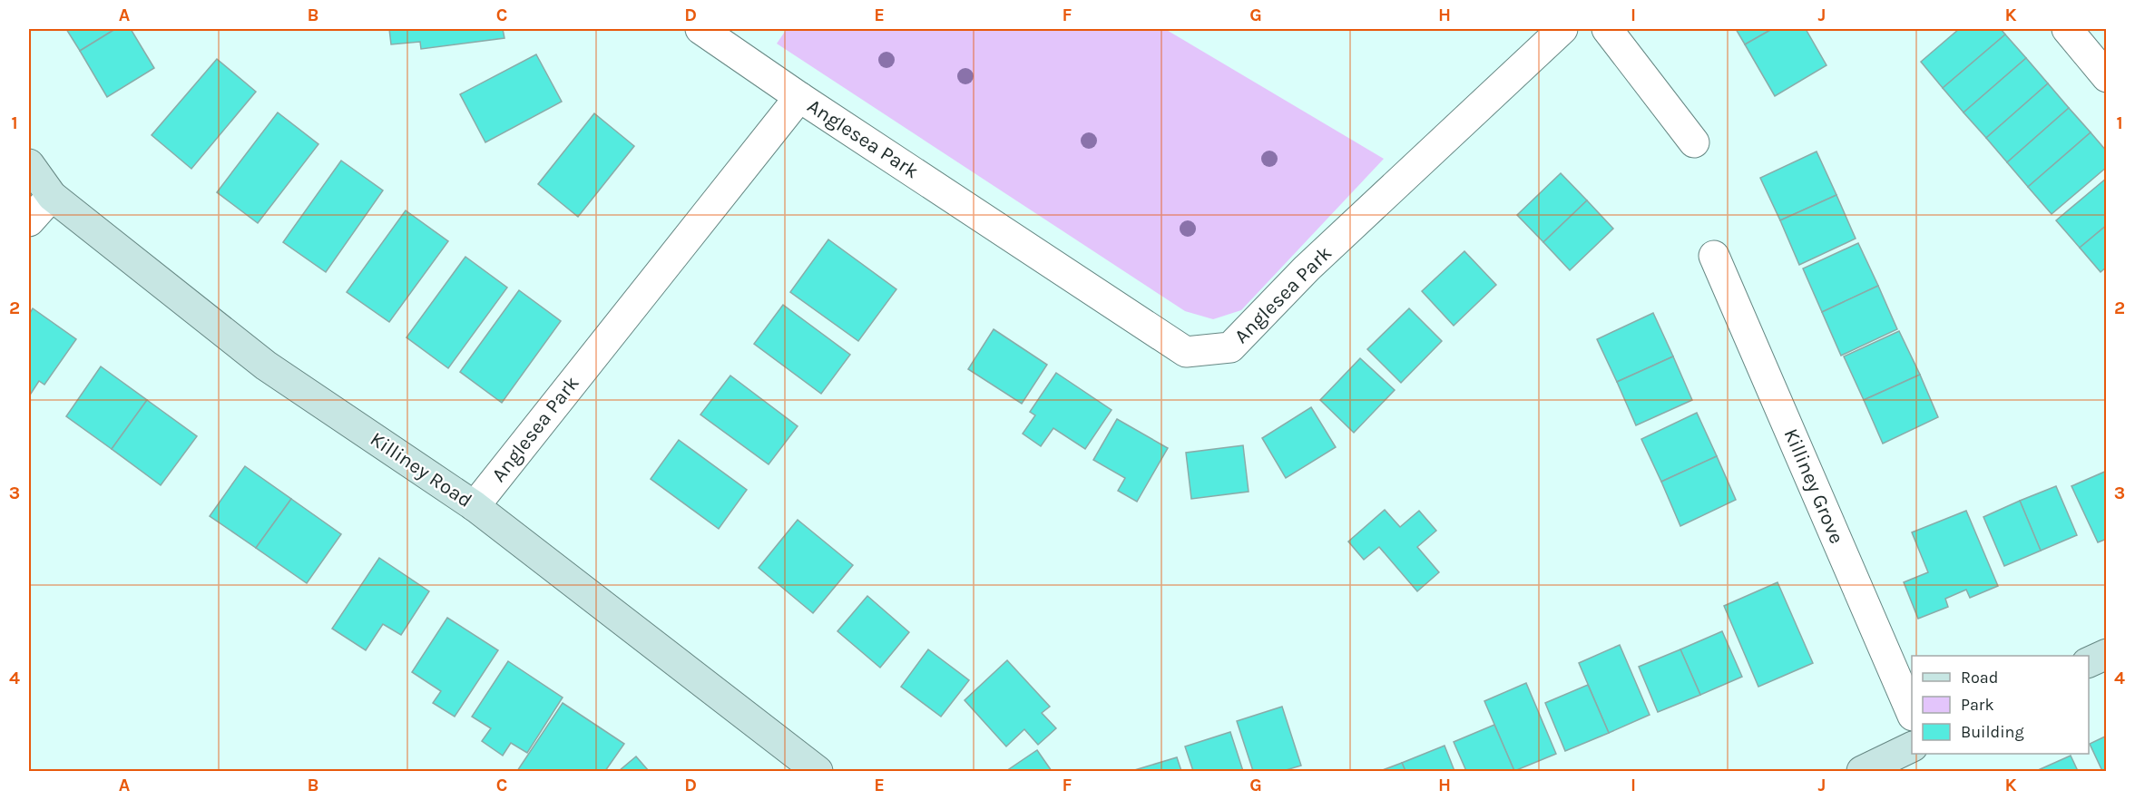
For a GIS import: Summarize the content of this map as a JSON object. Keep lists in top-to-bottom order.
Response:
{
  "streets": {
    "street": ["Anglesea Park", "Killiney Road", "Killiney Grove"]
  },
  "crossings": [
    ["Anglesea Park", "Killiney Road"]
  ],
  "legend": ["Road", "Park", "Building"],
  "grid": {
    "columns": [
      "A",
      "B",
      "C",
      "D",
      "E",
      "F",
      "G",
      "H",
      "I",
      "J",
      "K"
    ],
    "rows": [
      "1",
      "2",
      "3",
      "4"
    ]
  }
}
